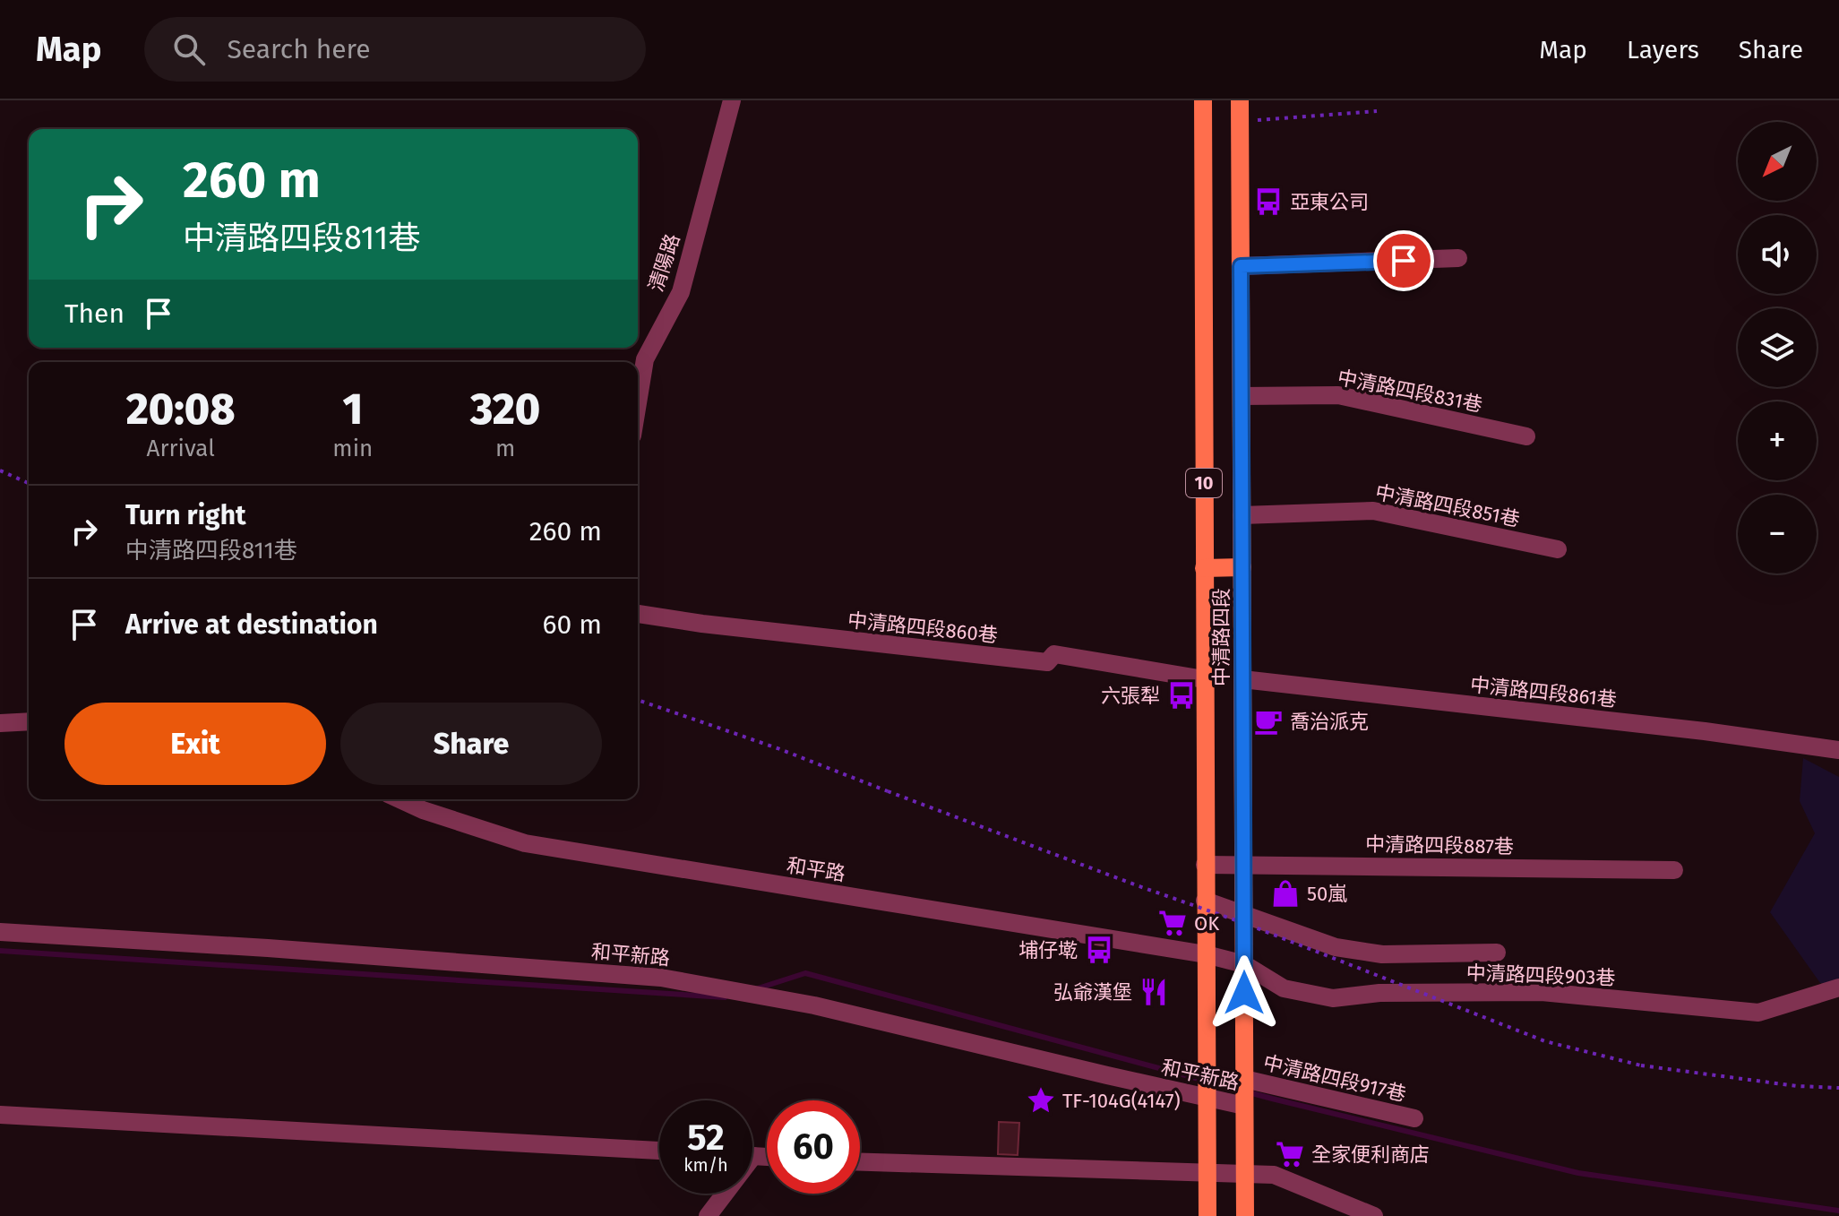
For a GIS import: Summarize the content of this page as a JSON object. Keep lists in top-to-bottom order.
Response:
{
  "streets": {
    "main road": ["10", "中清路四段"],
    "street": [
      "清陽路",
      "中清路四段831巷",
      "中清路四段851巷",
      "中清路四段860巷",
      "中清路四段861巷",
      "中清路四段887巷",
      "和平路",
      "和平新路",
      "中清路四段903巷",
      "中清路四段917巷"
    ]
  },
  "crossings": [
    ["中清路四段831巷", "中清路四段"],
    ["10", "中清路四段"],
    ["中清路四段851巷", "中清路四段"],
    ["中清路四段860巷", "中清路四段"],
    ["中清路四段", "中清路四段861巷"],
    ["中清路四段", "中清路四段887巷"],
    ["中清路四段", "和平路"],
    ["中清路四段", "和平新路"],
    ["中清路四段", "中清路四段903巷"],
    ["中清路四段", "中清路四段917巷"],
    ["和平路", "中清路四段903巷"],
    ["和平新路", "中清路四段917巷"]
  ],
  "places": {
    "bus stop": ["亞東公司", "六張犁", "埔仔墘"],
    "cafe": ["喬治派克"],
    "shop": ["50嵐"],
    "supermarket": ["OK", "全家便利商店"],
    "restaurant": ["弘爺漢堡"],
    "place": ["TF-104G(4147)"]
  },
  "north": "bottom left",
  "page": {
    "header": "Map",
    "search": "Search here",
    "nav": ["Map", "Layers", "Share"],
    "map_buttons": ["+", "−"],
    "turn": ["260 m", "中清路四段811巷"],
    "then": "Then",
    "eta": [
      "20:08",
      "Arrival",
      "1",
      "min",
      "320",
      "m"
    ],
    "list": [
      {
        "name": "Turn right",
        "note": "中清路四段811巷",
        "value": "260 m"
      },
      {
        "name": "Arrive at destination",
        "value": "60 m"
      }
    ],
    "buttons": ["Exit", "Share"],
    "speed": "52 km/h",
    "limit": "60"
  }
}
